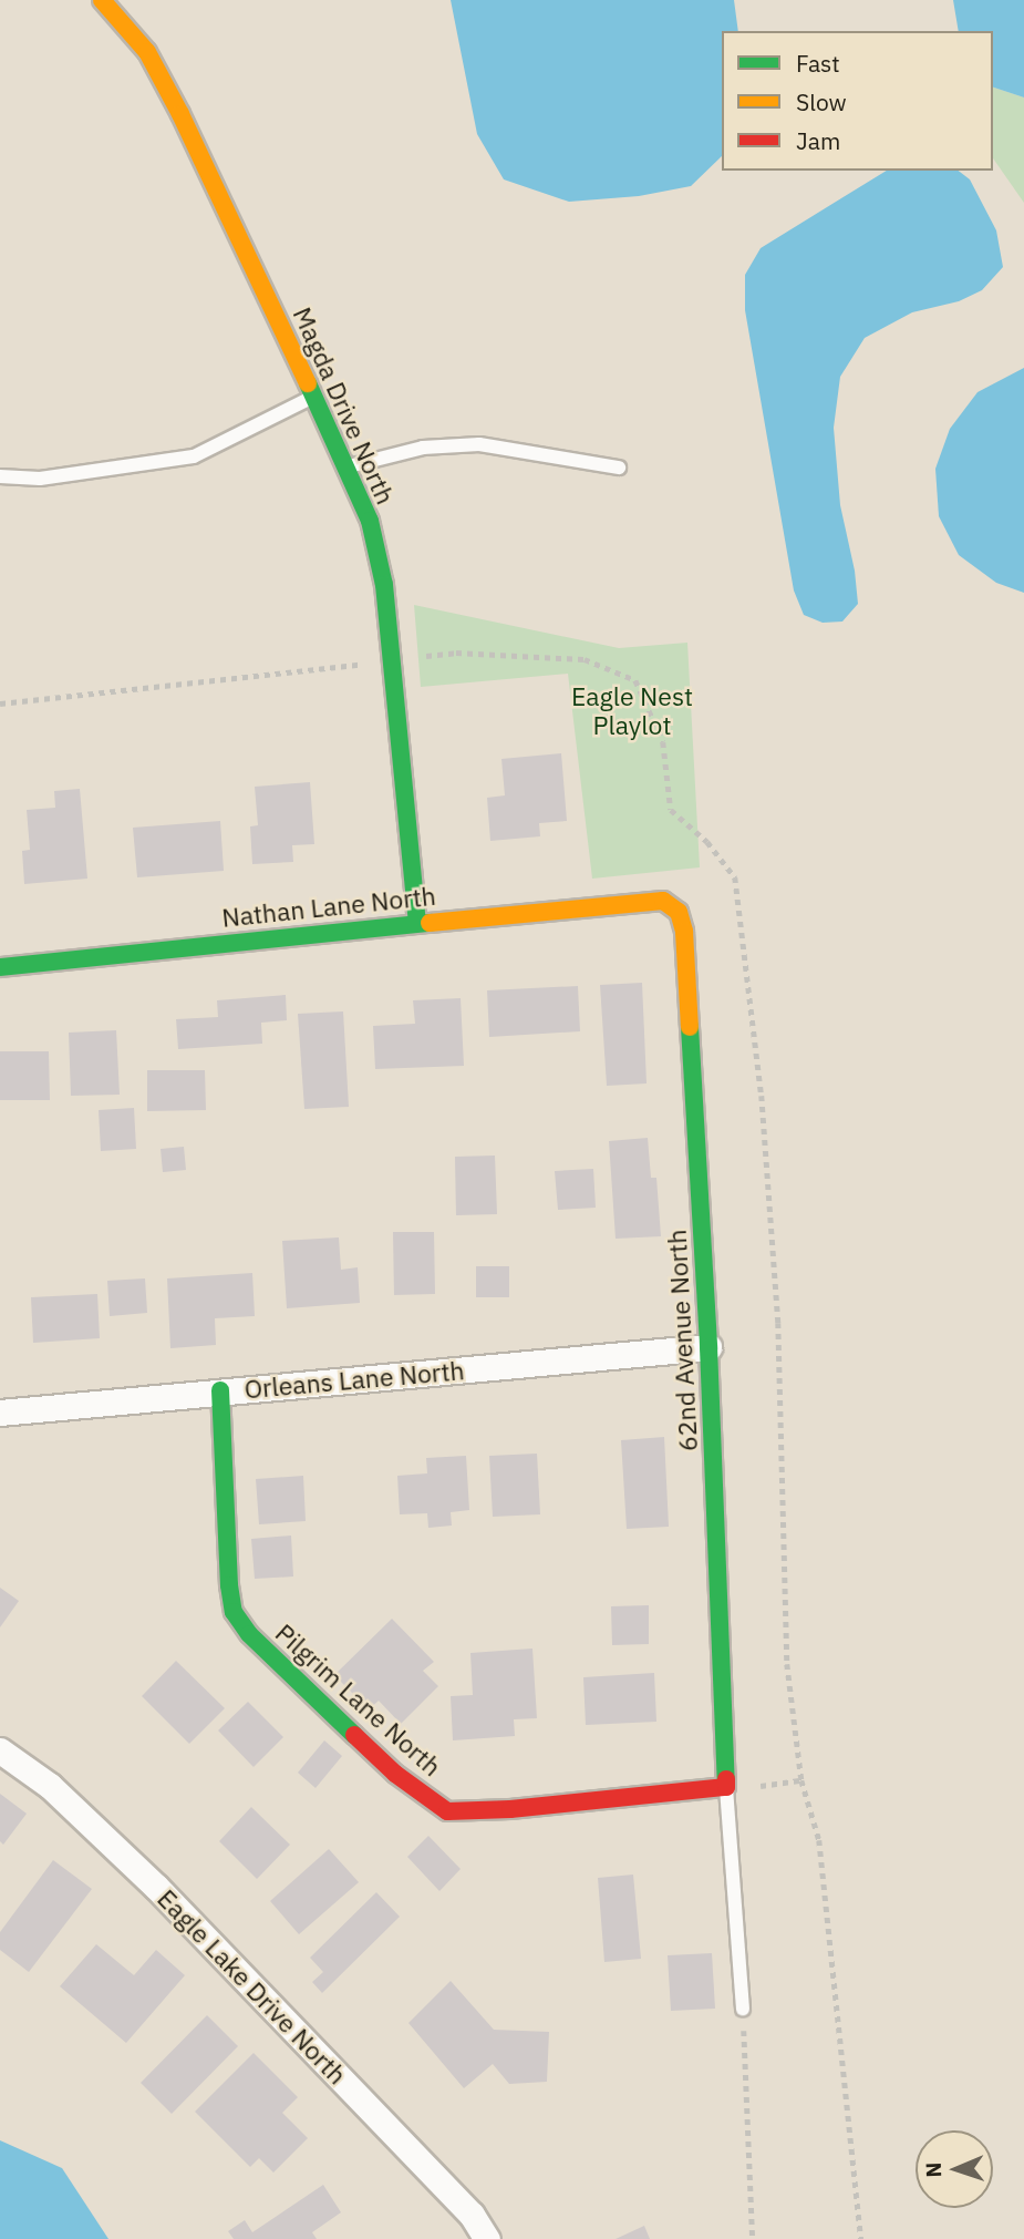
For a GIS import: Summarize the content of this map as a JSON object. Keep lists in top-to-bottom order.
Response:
{
  "streets": {
    "street": [
      "Magda Drive North",
      "Nathan Lane North",
      "62nd Avenue North",
      "Orleans Lane North",
      "Pilgrim Lane North",
      "Eagle Lake Drive North"
    ]
  },
  "crossings": [
    ["Magda Drive North", "Nathan Lane North"],
    ["Nathan Lane North", "62nd Avenue North"],
    ["62nd Avenue North", "Orleans Lane North"],
    ["62nd Avenue North", "Pilgrim Lane North"],
    ["Orleans Lane North", "Pilgrim Lane North"]
  ],
  "parks": ["Eagle Nest Playlot"],
  "legend": ["Fast", "Slow", "Jam"],
  "north": "left"
}
